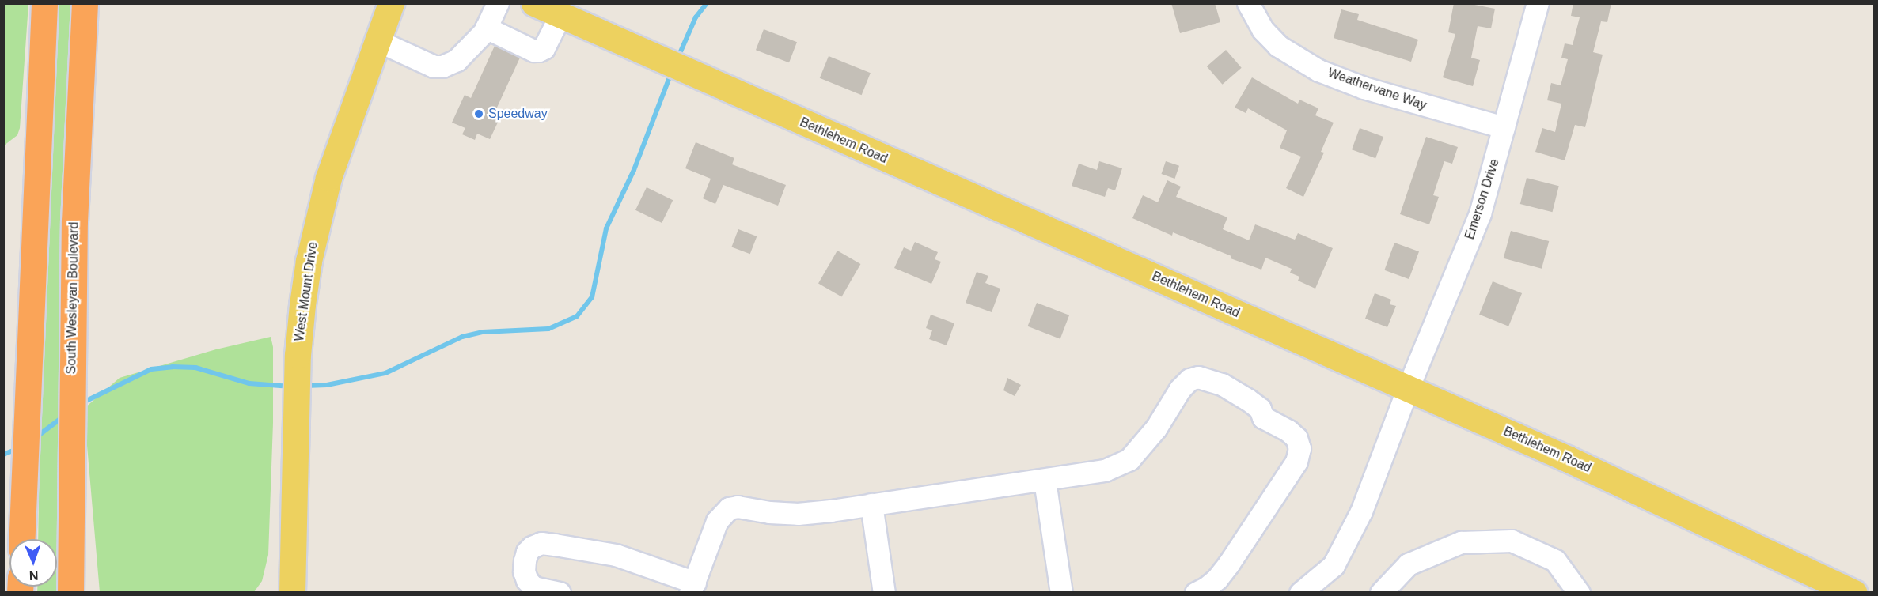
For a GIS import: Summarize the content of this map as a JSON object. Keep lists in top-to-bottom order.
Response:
{
  "streets": {
    "highway": ["South Wesleyan Boulevard"],
    "main road": ["Bethlehem Road", "West Mount Drive"],
    "street": ["Weathervane Way", "Emerson Drive"]
  },
  "crossings": [
    ["Weathervane Way", "Emerson Drive"],
    ["Bethlehem Road", "Emerson Drive"]
  ],
  "places": ["Speedway"],
  "north": "bottom"
}
